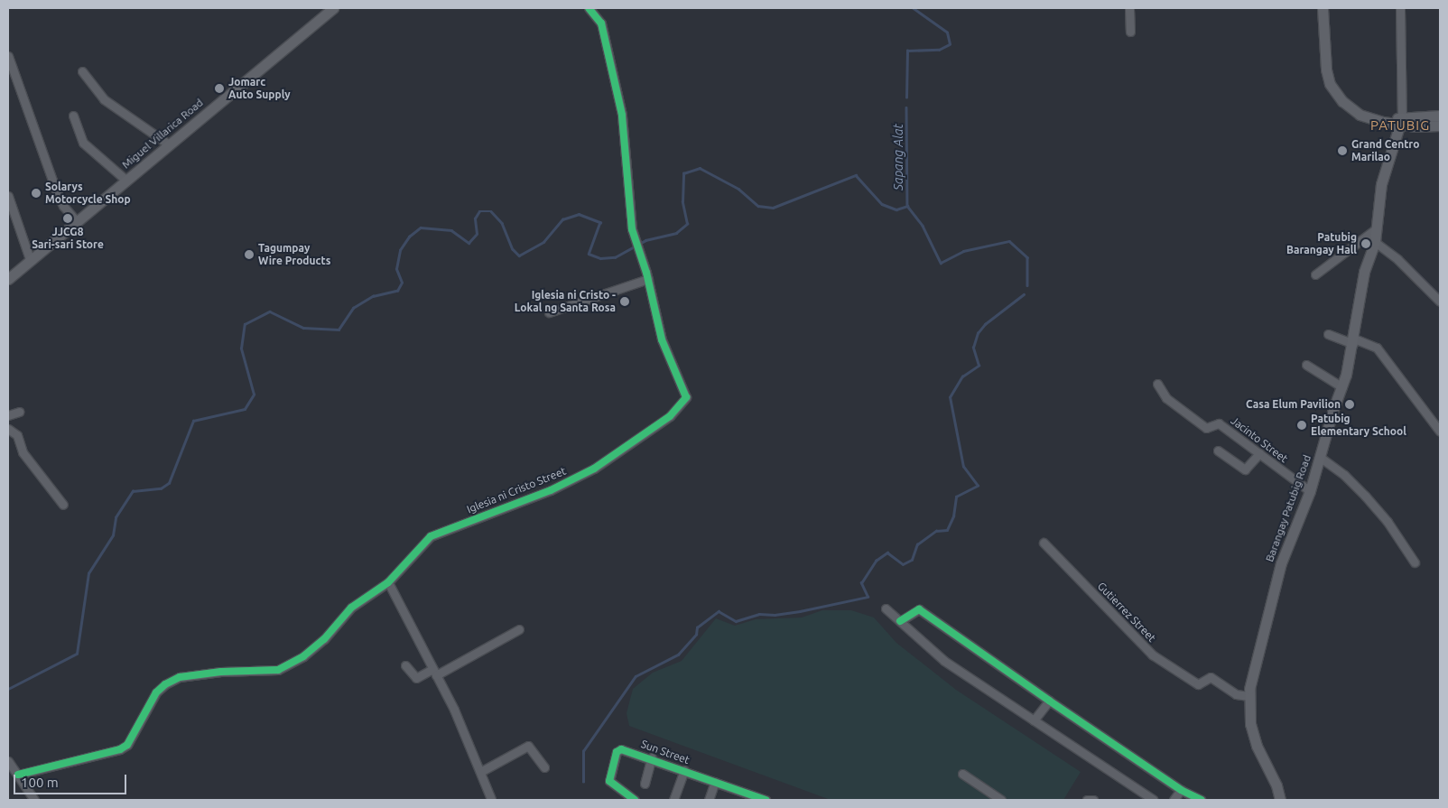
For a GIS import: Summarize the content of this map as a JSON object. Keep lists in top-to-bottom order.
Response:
{
  "streets": {
    "main road": ["Miguel Villarica Road", "Barangay Patubig Road"],
    "street": [
      "Jacinto Street",
      "Iglesia ni Cristo Street",
      "Gutierrez Street",
      "Sun Street"
    ]
  },
  "crossings": [
    ["Jacinto Street", "Barangay Patubig Road"],
    ["Barangay Patubig Road", "Gutierrez Street"]
  ],
  "districts": ["PATUBIG"],
  "water": ["Sapang Alat"],
  "places": [
    "Jomarc Auto Supply",
    "Grand Centro Marilao",
    "Solarys Motorcycle Shop",
    "JJCG8 Sari-sari Store",
    "Patubig Barangay Hall",
    "Tagumpay Wire Products",
    "Iglesia ni Cristo - Lokal ng Santa Rosa",
    "Casa Elum Pavilion",
    "Patubig Elementary School"
  ],
  "scale_bar": "100 m"
}
